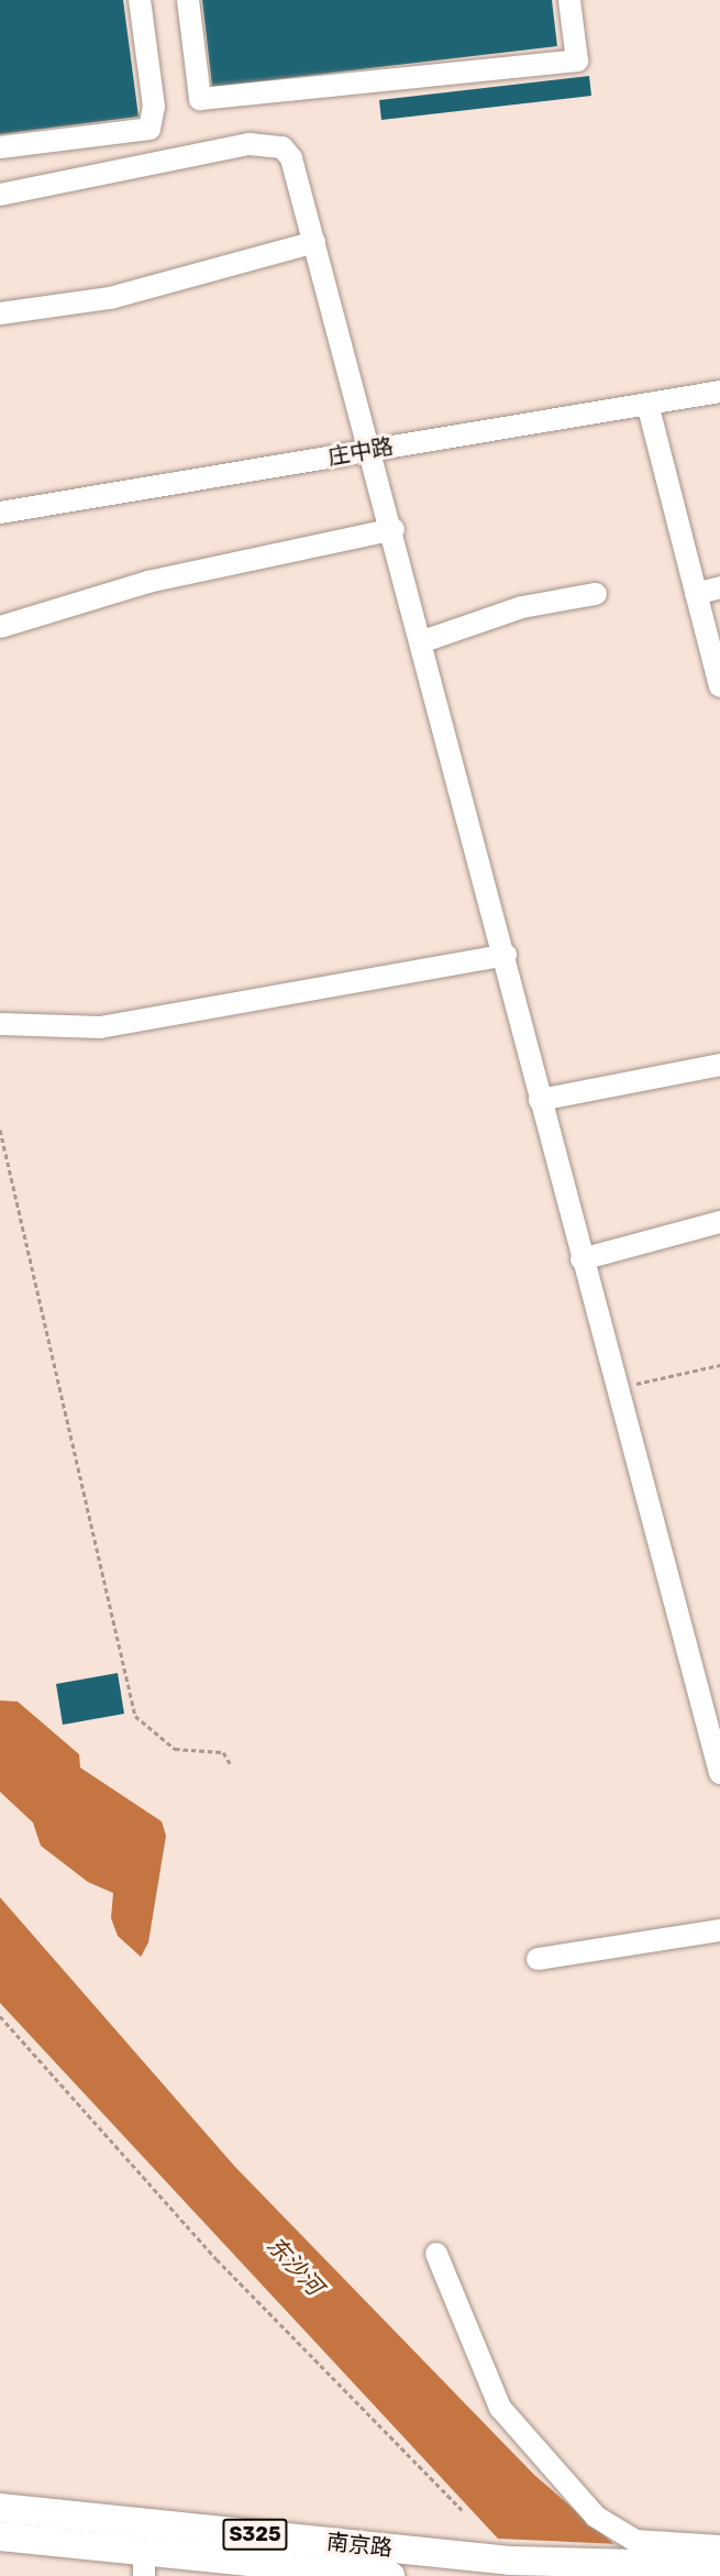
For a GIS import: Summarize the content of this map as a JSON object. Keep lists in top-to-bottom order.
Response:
{
  "streets": {
    "main road": ["S325", "南京路"],
    "street": ["庄中路"]
  },
  "water": ["东沙河"]
}
